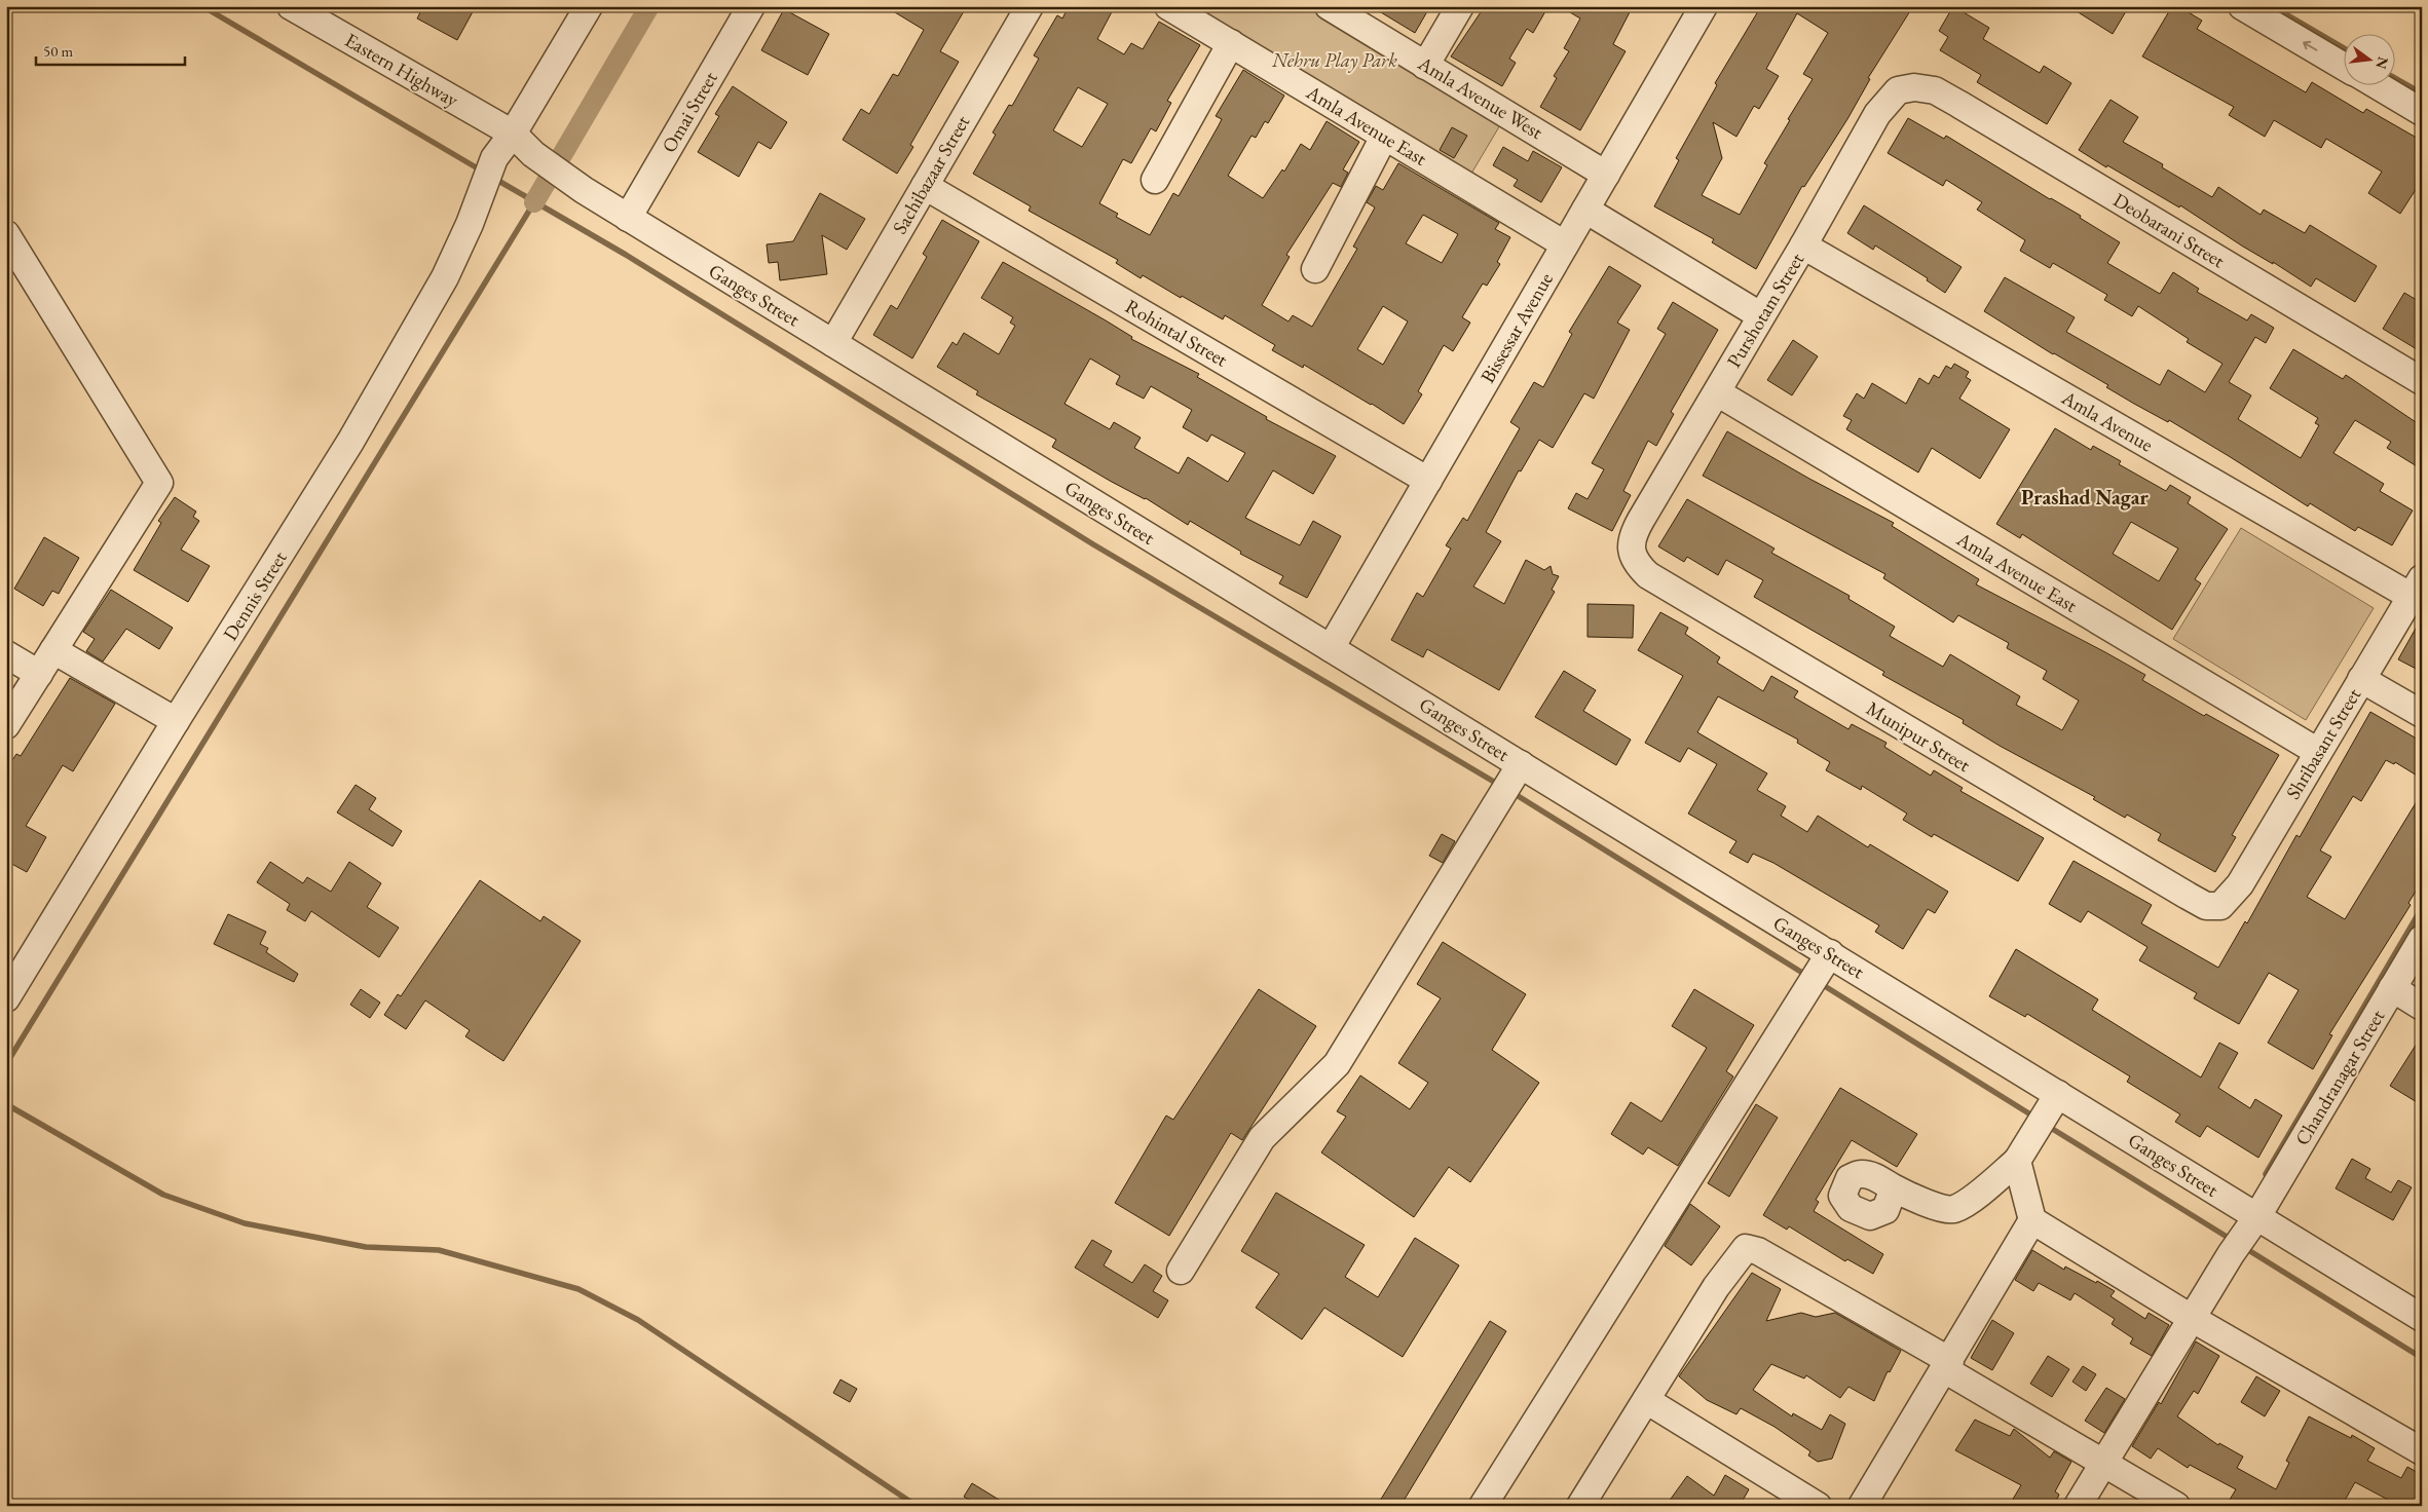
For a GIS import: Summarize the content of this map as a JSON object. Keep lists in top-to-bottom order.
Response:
{
  "streets": {
    "street": [
      "Eastern Highway",
      "Amla Avenue West",
      "Omai Street",
      "Amla Avenue East",
      "Sachibazaar Street",
      "Deobarani Street",
      "Ganges Street",
      "Purshotam Street",
      "Bissessar Avenue",
      "Rohintal Street",
      "Amla Avenue",
      "Dennis Street",
      "Munipur Street",
      "Shribasant Street",
      "Chandranagar Street"
    ]
  },
  "crossings": [
    ["Eastern Highway", "Ganges Street"],
    ["Eastern Highway", "Dennis Street"],
    ["Amla Avenue West", "Bissessar Avenue"],
    ["Omai Street", "Ganges Street"],
    ["Amla Avenue East", "Purshotam Street"],
    ["Amla Avenue East", "Bissessar Avenue"],
    ["Amla Avenue East", "Shribasant Street"],
    ["Sachibazaar Street", "Ganges Street"],
    ["Sachibazaar Street", "Rohintal Street"],
    ["Deobarani Street", "Purshotam Street"],
    ["Ganges Street", "Bissessar Avenue"],
    ["Ganges Street", "Dennis Street"],
    ["Ganges Street", "Chandranagar Street"],
    ["Purshotam Street", "Amla Avenue"],
    ["Purshotam Street", "Munipur Street"],
    ["Bissessar Avenue", "Rohintal Street"],
    ["Amla Avenue", "Shribasant Street"],
    ["Munipur Street", "Shribasant Street"]
  ],
  "districts": ["Prashad Nagar"],
  "parks": ["Nehru Play Park"],
  "scale_bar": "50 m",
  "north": "right"
}
